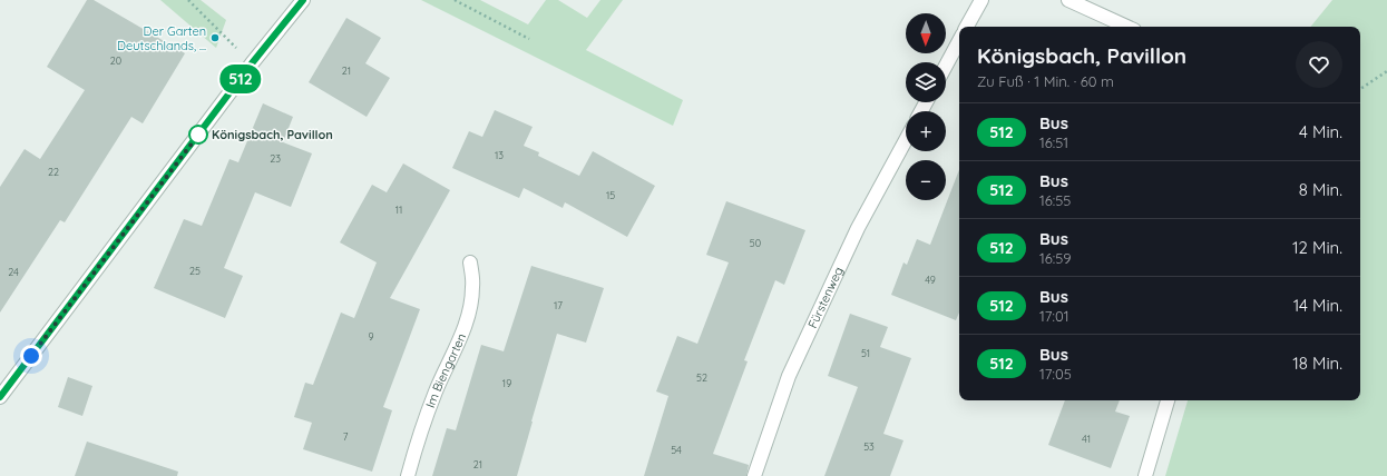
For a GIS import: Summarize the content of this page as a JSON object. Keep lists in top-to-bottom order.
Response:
{
  "streets": {
    "street": ["Fürstenweg", "Im Biengarten"]
  },
  "places": ["Der Garten Deutschlands, ...", "Königsbach, Pavillon"],
  "lines": ["bus line 512"],
  "house_numbers": [
    "20",
    "21",
    "13",
    "23",
    "22",
    "15",
    "11",
    "50",
    "25",
    "24",
    "49",
    "17",
    "9",
    "51",
    "52",
    "19",
    "7",
    "41",
    "53",
    "54",
    "21"
  ],
  "north": "bottom",
  "page": {
    "on_map": "512",
    "map_buttons": ["+", "−"],
    "heading": ["Königsbach, Pavillon", "Zu Fuß · 1 Min. · 60 m"],
    "list": [
      {
        "mark": "512",
        "name": "Bus",
        "note": "16:51",
        "value": "4 Min."
      },
      {
        "mark": "512",
        "name": "Bus",
        "note": "16:55",
        "value": "8 Min."
      },
      {
        "mark": "512",
        "name": "Bus",
        "note": "16:59",
        "value": "12 Min."
      },
      {
        "mark": "512",
        "name": "Bus",
        "note": "17:01",
        "value": "14 Min."
      },
      {
        "mark": "512",
        "name": "Bus",
        "note": "17:05",
        "value": "18 Min."
      }
    ]
  }
}
